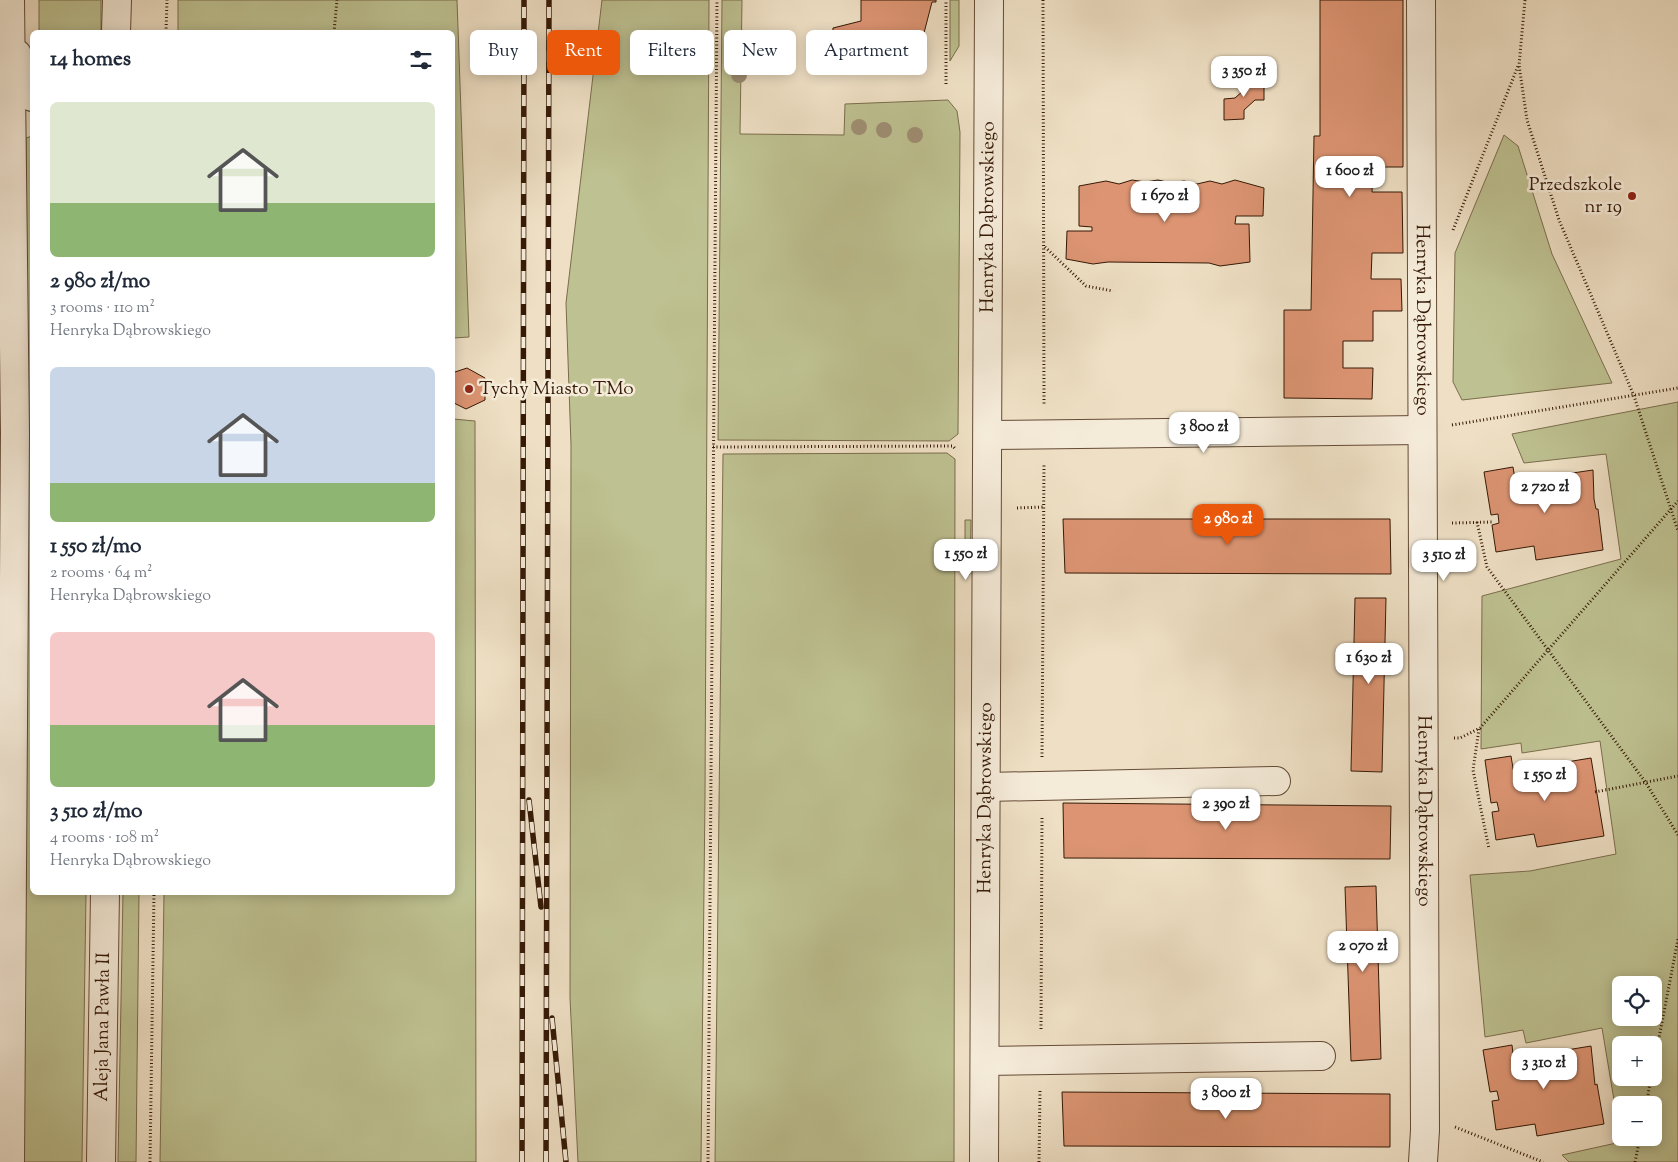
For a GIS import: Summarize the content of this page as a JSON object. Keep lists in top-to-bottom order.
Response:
{
  "streets": {
    "street": ["Henryka Dąbrowskiego", "Aleja Jana Pawła II"]
  },
  "places": ["Przedszkole nr 19", "Tychy Miasto TMo"],
  "page": {
    "chip": [
      "Buy",
      "Rent",
      "Filters",
      "New",
      "Apartment"
    ],
    "heading": "14 homes",
    "price": [
      "3 350 zł",
      "1 600 zł",
      "1 670 zł",
      "3 800 zł",
      "2 720 zł",
      "2 980 zł",
      "1 550 zł",
      "3 510 zł",
      "1 630 zł",
      "1 550 zł",
      "2 390 zł",
      "2 070 zł",
      "3 310 zł",
      "3 800 zł"
    ],
    "list": [
      {
        "name": "2 980 zł/mo",
        "note": "3 rooms · 110 m² · Henryka Dąbrowskiego"
      },
      {
        "name": "1 550 zł/mo",
        "note": "2 rooms · 64 m² · Henryka Dąbrowskiego"
      },
      {
        "name": "3 510 zł/mo",
        "note": "4 rooms · 108 m² · Henryka Dąbrowskiego"
      }
    ],
    "map_buttons": ["+", "−"]
  }
}
